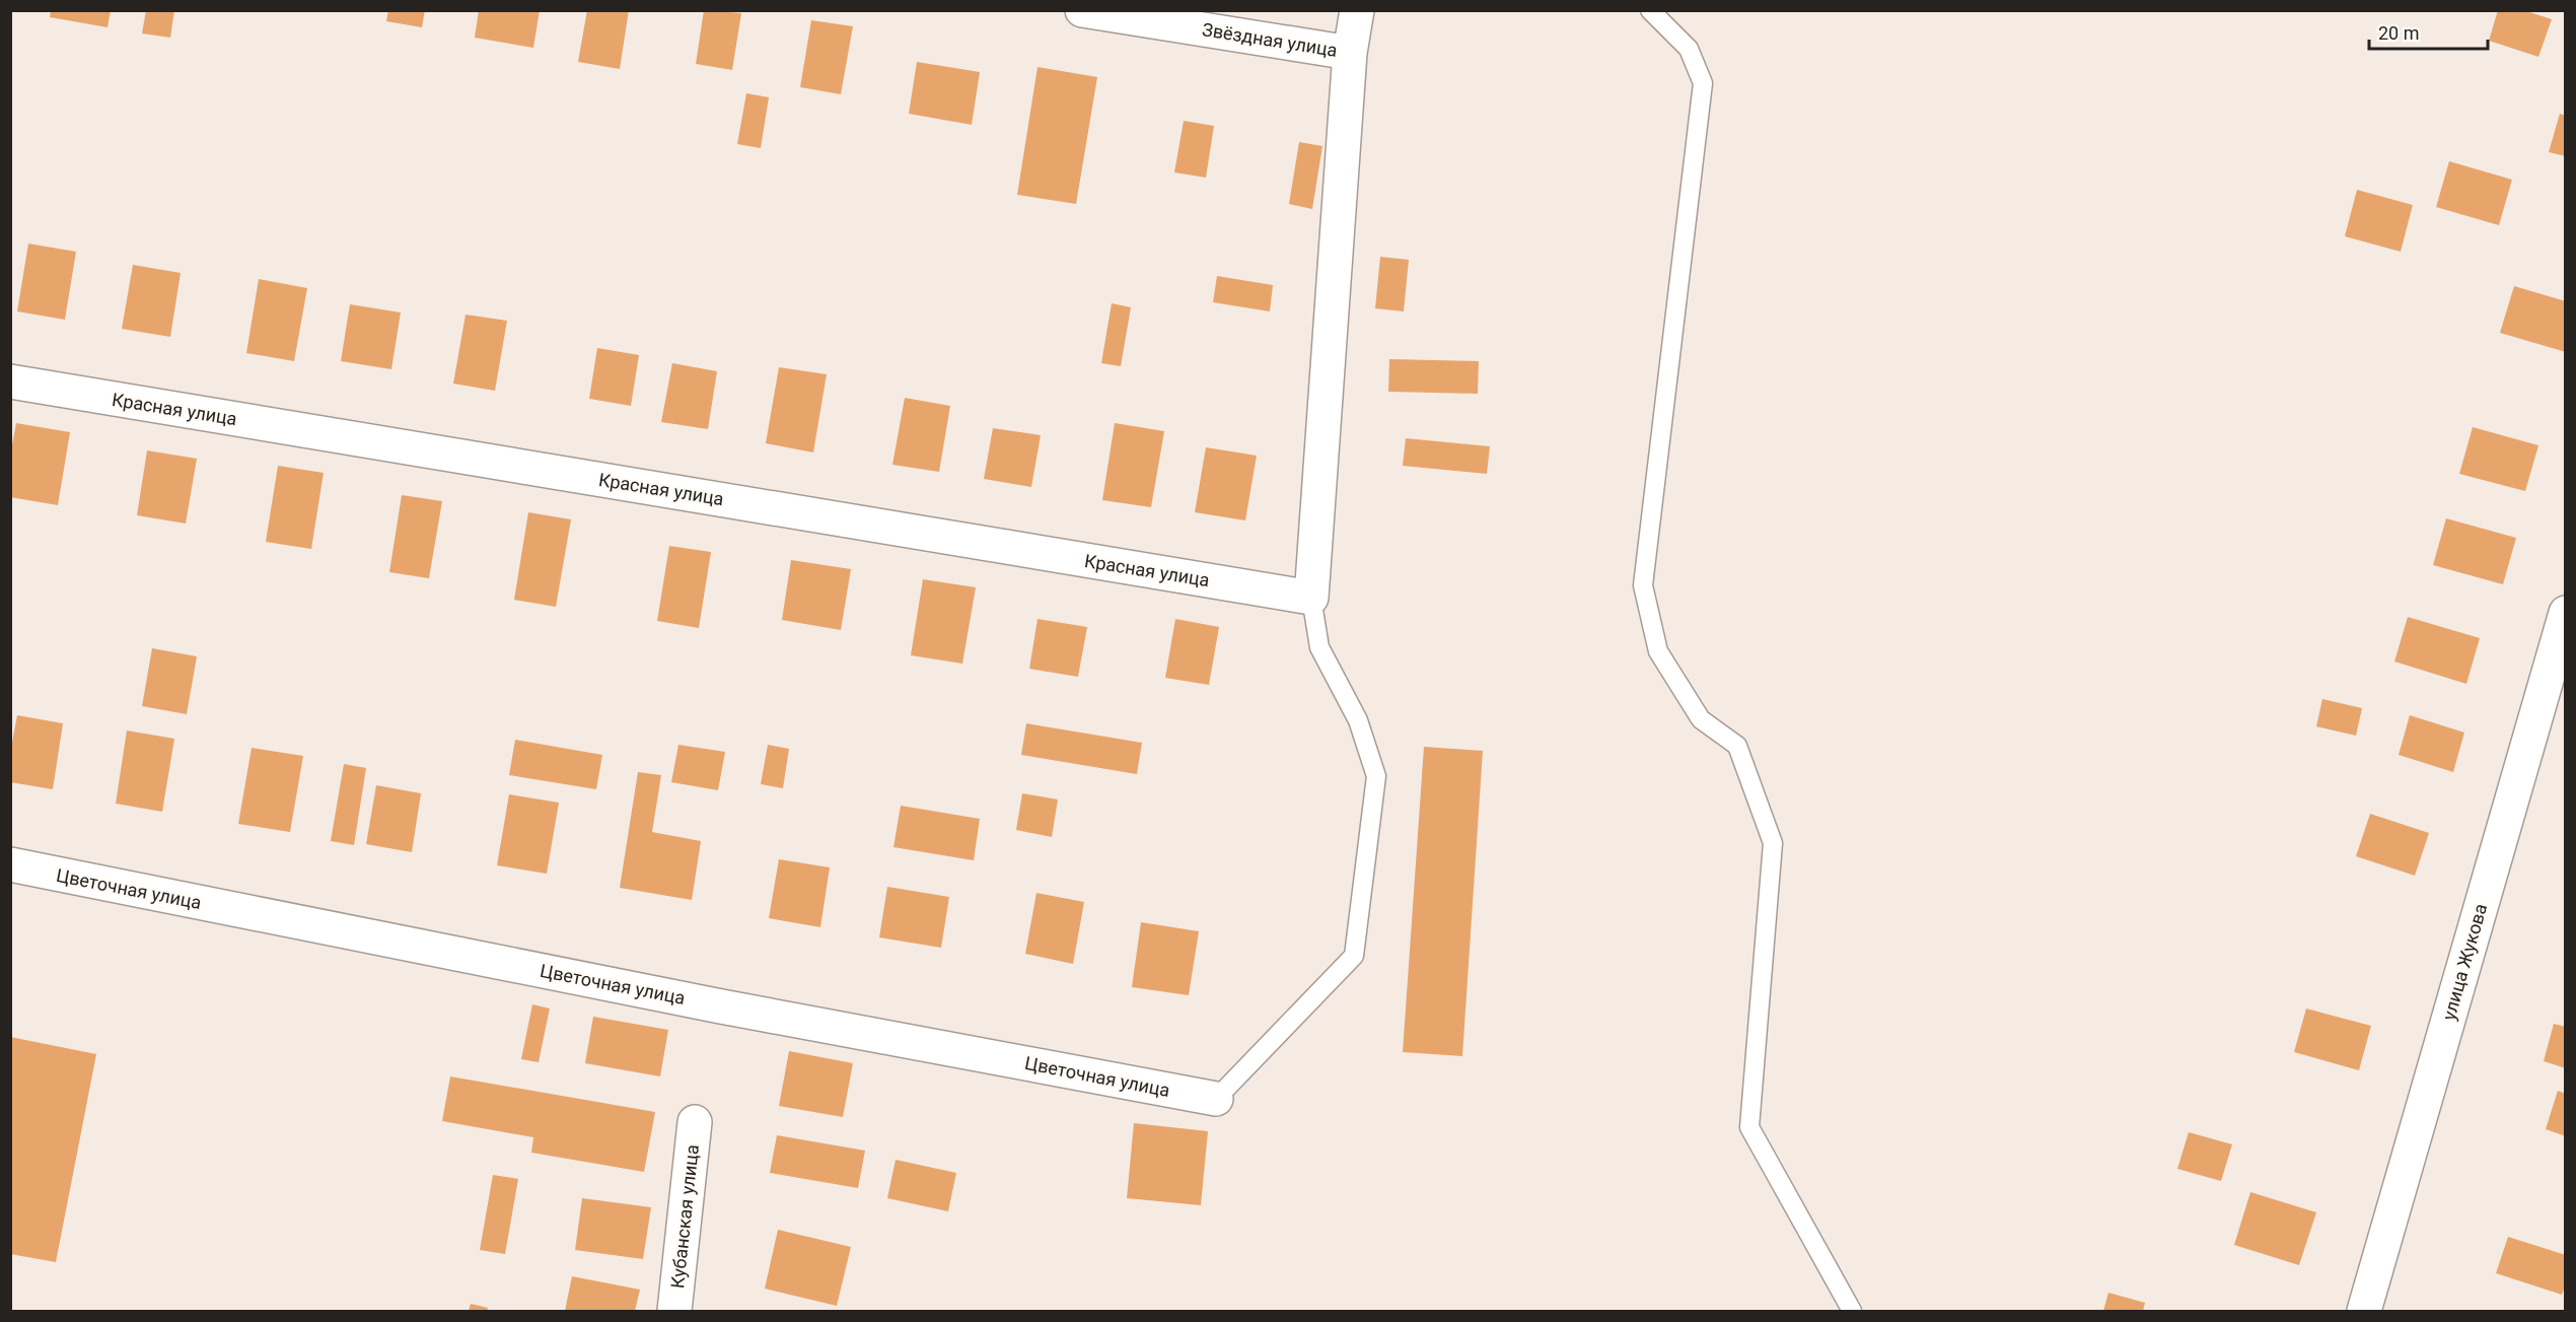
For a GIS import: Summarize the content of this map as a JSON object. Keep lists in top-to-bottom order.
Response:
{
  "streets": {
    "street": [
      "Звёздная улица",
      "Красная улица",
      "Цветочная улица",
      "улица Жукова",
      "Кубанская улица"
    ]
  },
  "scale_bar": "20 m"
}
